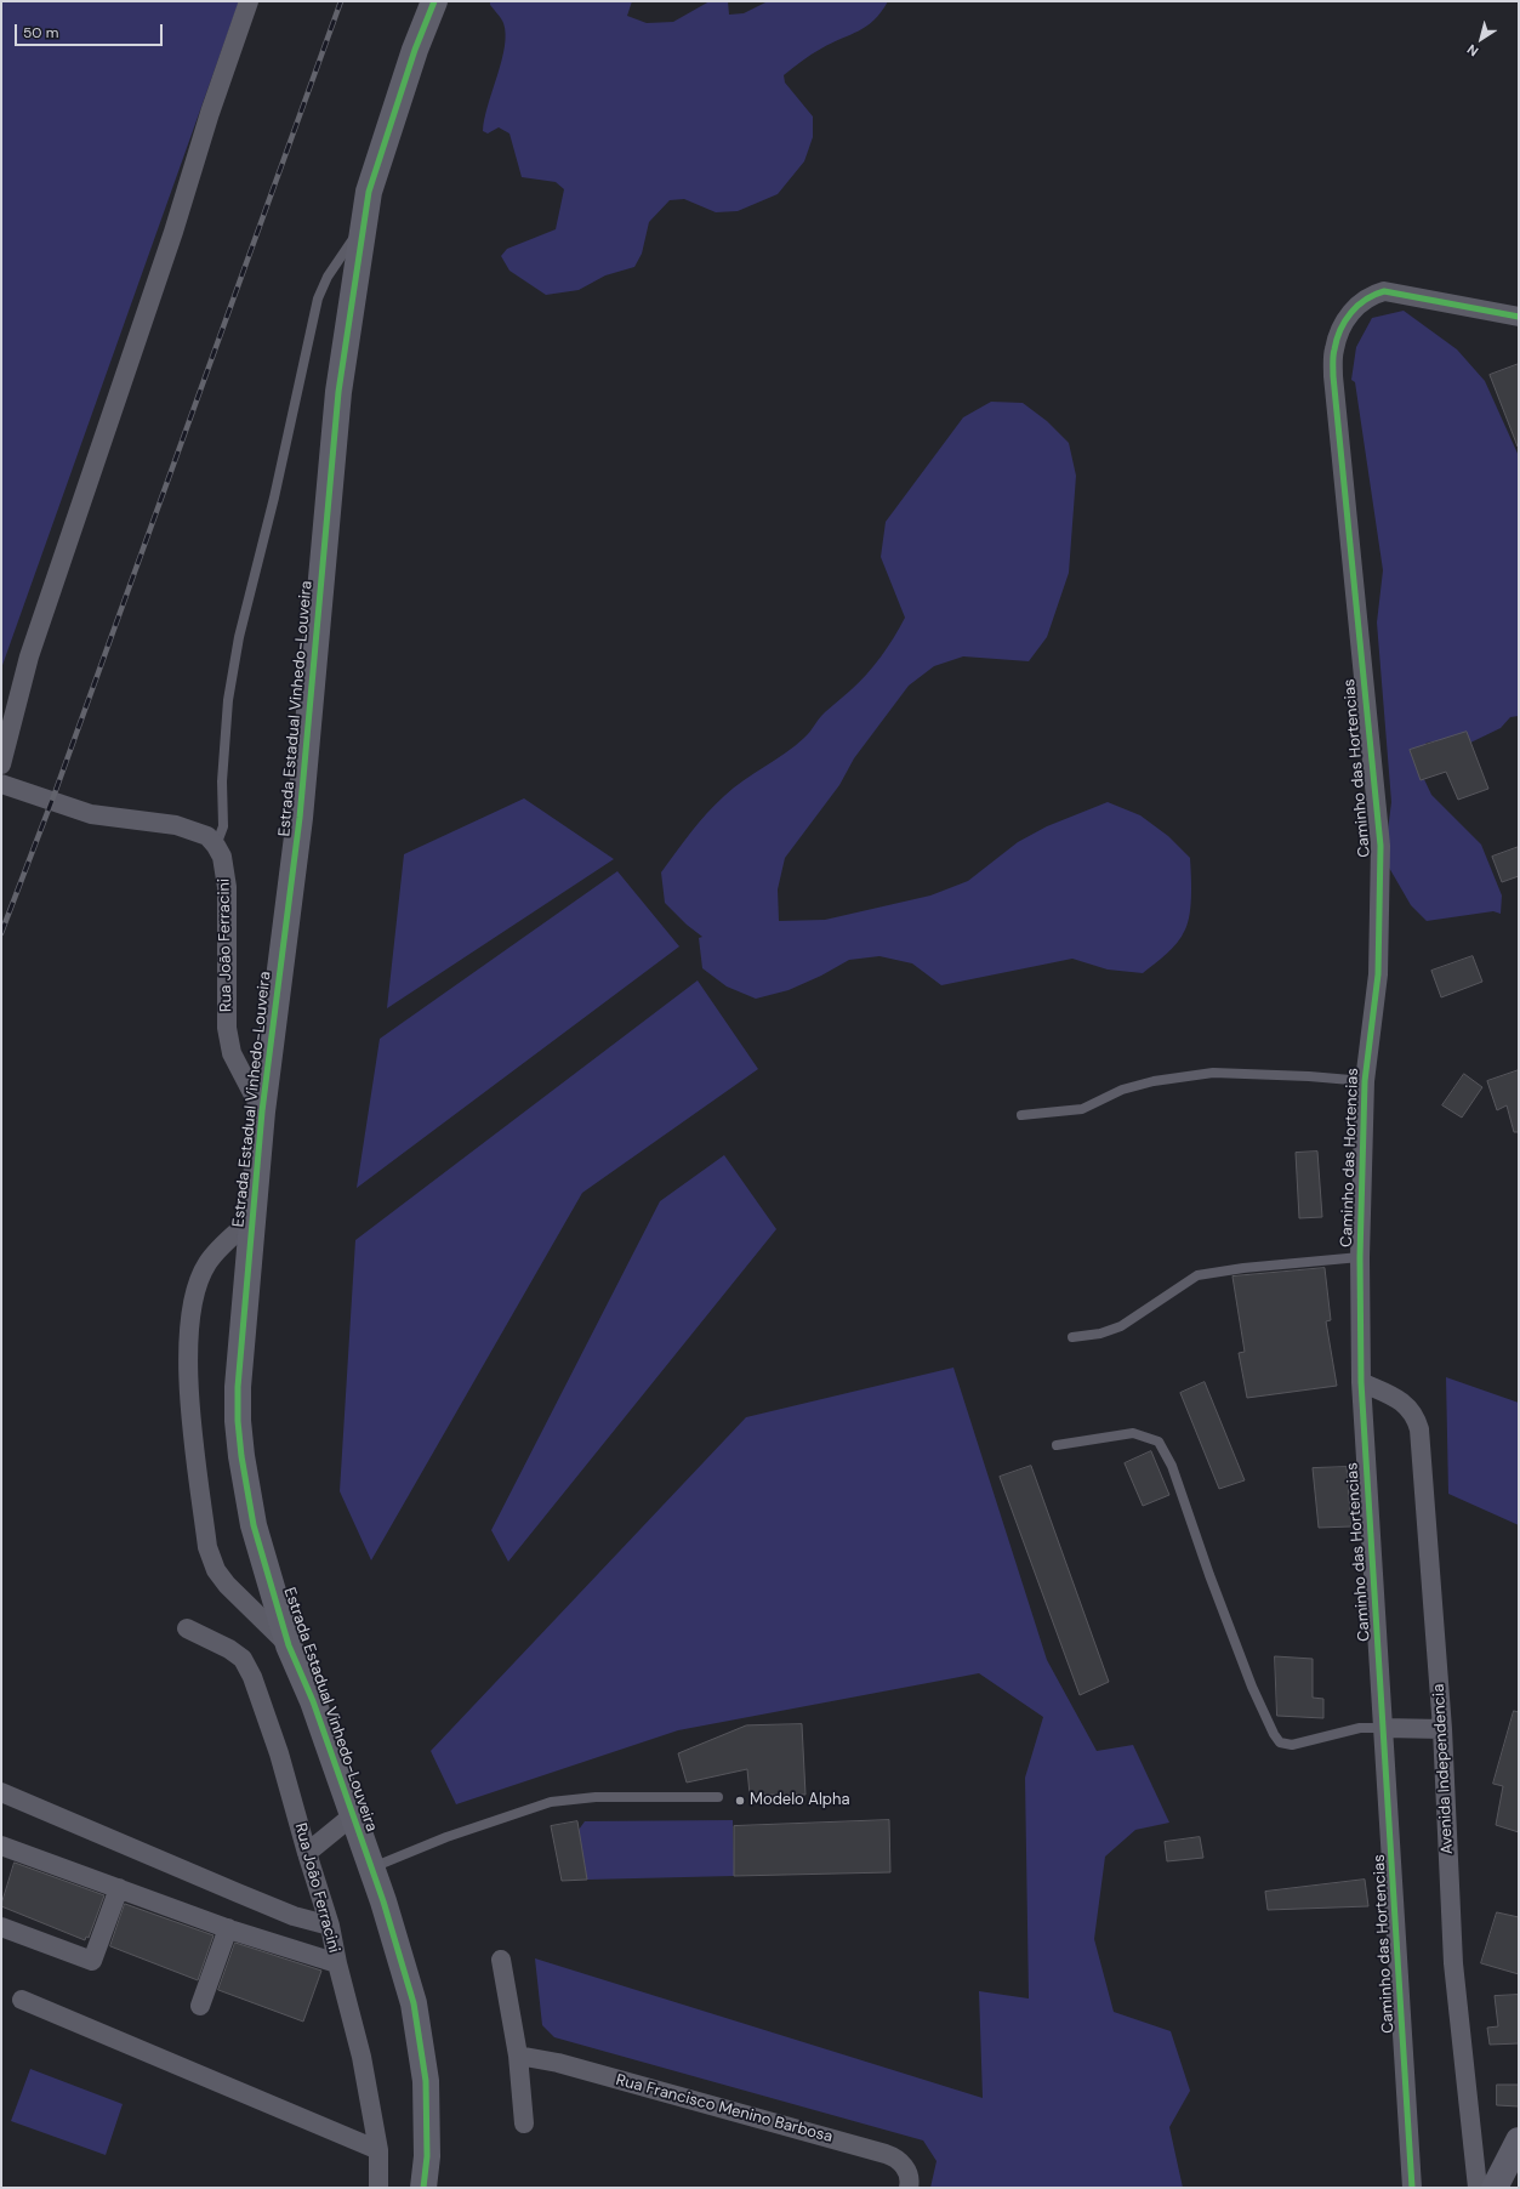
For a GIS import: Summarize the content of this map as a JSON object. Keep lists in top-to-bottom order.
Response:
{
  "streets": {
    "main road": ["Estrada Estadual Vinhedo-Louveira"],
    "street": [
      "Caminho das Hortencias",
      "Rua João Ferracini",
      "Avenida Independencia",
      "Rua Francisco Menino Barbosa"
    ]
  },
  "crossings": [
    ["Estrada Estadual Vinhedo-Louveira", "Rua João Ferracini"],
    ["Caminho das Hortencias", "Avenida Independencia"]
  ],
  "places": ["Modelo Alpha"],
  "scale_bar": "50 m",
  "north": "bottom left"
}
